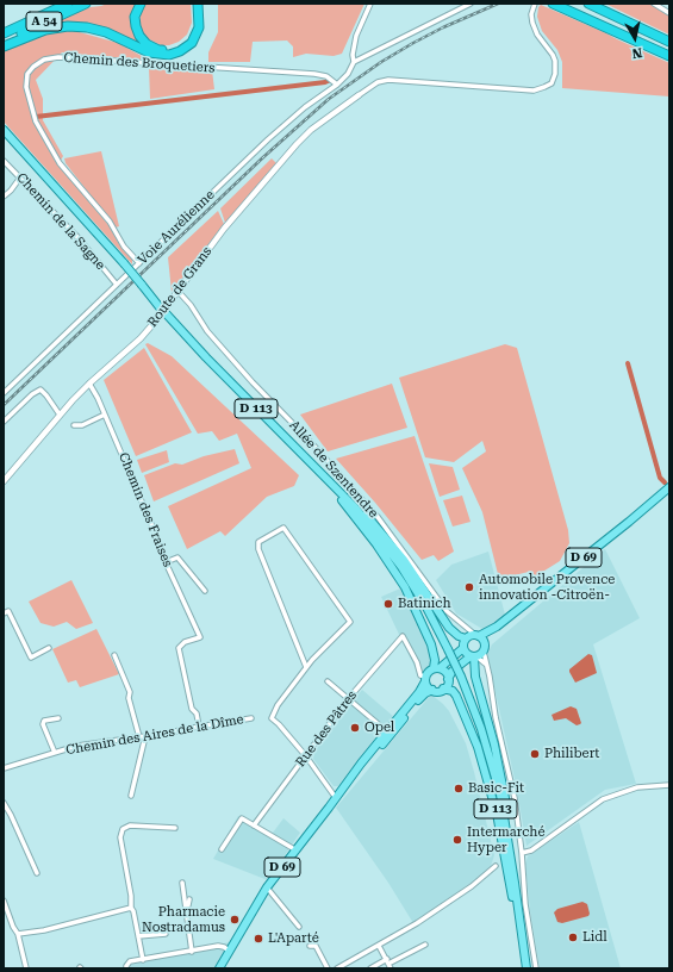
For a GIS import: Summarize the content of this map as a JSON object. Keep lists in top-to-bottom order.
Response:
{
  "streets": {
    "highway": ["A 54"],
    "main road": ["D 113", "D 69"],
    "street": [
      "Chemin des Broquetiers",
      "Chemin de la Sagne",
      "Voie Aurélienne",
      "Route de Grans",
      "Allée de Szentendre",
      "Chemin des Fraises",
      "Rue des Pâtres",
      "Chemin des Aires de la Dîme"
    ]
  },
  "crossings": [
    ["Chemin des Broquetiers", "Voie Aurélienne"],
    ["Chemin de la Sagne", "Voie Aurélienne"],
    ["Route de Grans", "Allée de Szentendre"],
    ["Route de Grans", "Chemin des Fraises"],
    ["D 113", "D 69"],
    ["D 113", "Rue des Pâtres"],
    ["Allée de Szentendre", "D 69"],
    ["Chemin des Fraises", "Chemin des Aires de la Dîme"],
    ["D 69", "Rue des Pâtres"]
  ],
  "places": [
    "Automobile Provence innovation -Citroën-",
    "Batinich",
    "Opel",
    "Philibert",
    "Basic-Fit",
    "Intermarché Hyper",
    "Pharmacie Nostradamus",
    "Lidl",
    "L'Aparté"
  ],
  "north": "bottom"
}
